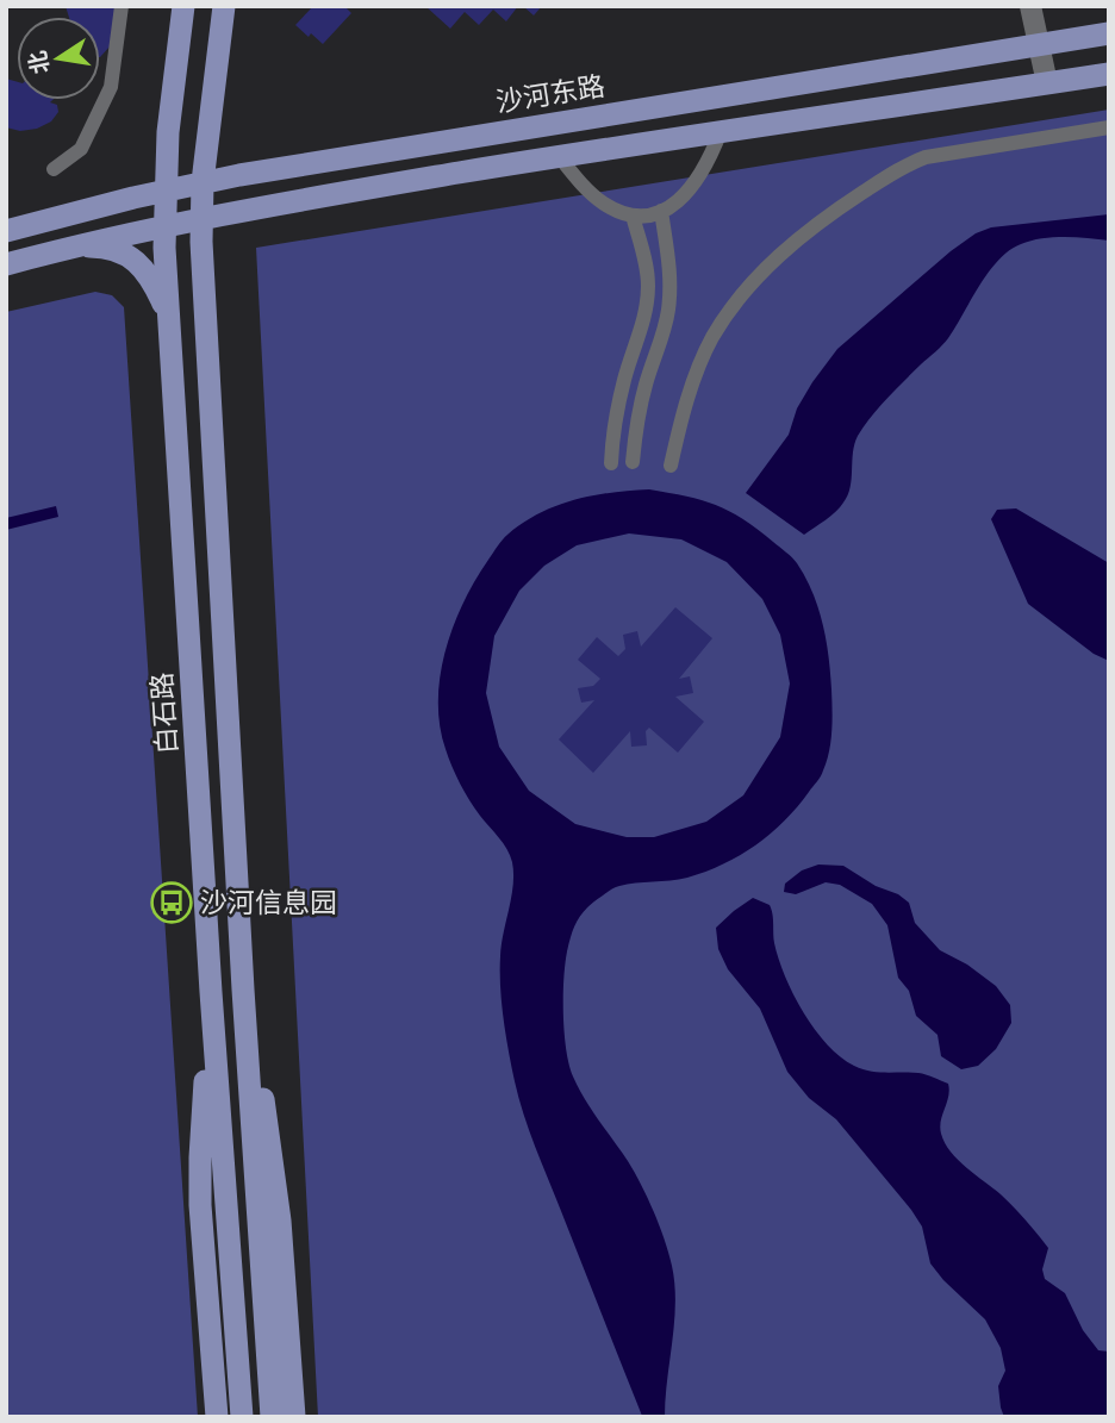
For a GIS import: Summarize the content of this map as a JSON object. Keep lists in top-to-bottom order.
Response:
{
  "streets": {
    "main road": ["沙河东路", "白石路"]
  },
  "crossings": [
    ["沙河东路", "白石路"]
  ],
  "places": {
    "bus stop": ["沙河信息园"]
  },
  "north": "left"
}
